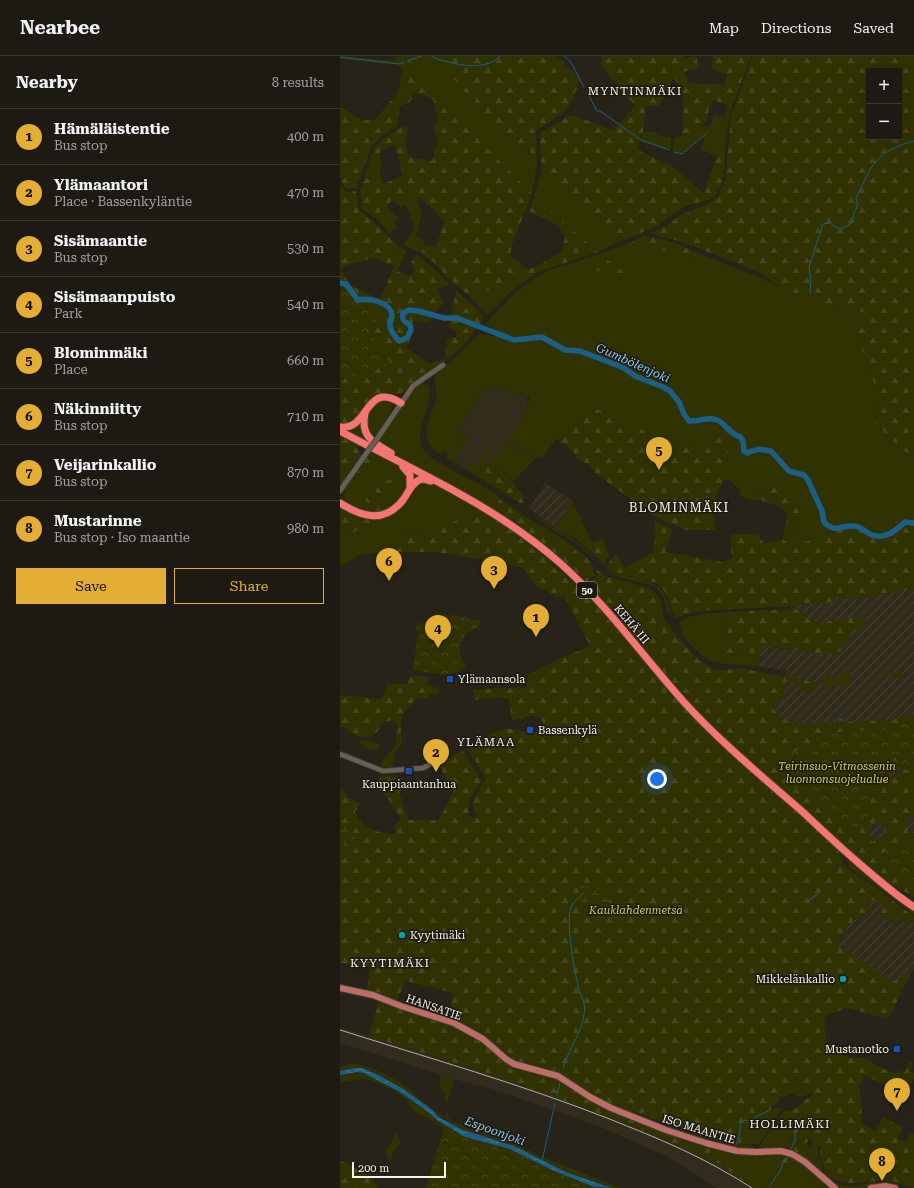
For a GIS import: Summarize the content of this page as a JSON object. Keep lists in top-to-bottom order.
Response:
{
  "streets": {
    "highway": ["50", "KEHÄ III"],
    "main road": ["HANSATIE", "ISO MAANTIE"]
  },
  "crossings": [
    ["HANSATIE", "ISO MAANTIE"]
  ],
  "districts": [
    "MYNTINMÄKI",
    "BLOMINMÄKI",
    "YLÄMAA",
    "KYYTIMÄKI",
    "HOLLIMÄKI"
  ],
  "water": ["Gumbölenjoki", "Espoonjoki"],
  "parks": ["Teirinsuo-Vitmossenin luonnonsuojelualue", "Kauklahdenmetsä"],
  "places": {
    "transit": [
      "Ylämaansola",
      "Bassenkylä",
      "Kauppiaantanhua",
      "Mustanotko"
    ],
    "other": ["Kyytimäki", "Mikkelänkallio"]
  },
  "scale_bar": "200 m",
  "page": {
    "header": "Nearbee",
    "nav": ["Map", "Directions", "Saved"],
    "heading": ["Nearby", "8 results"],
    "map_buttons": ["+", "−"],
    "list": [
      {
        "mark": "1",
        "name": "Hämäläistentie",
        "note": "Bus stop",
        "value": "400 m"
      },
      {
        "mark": "2",
        "name": "Ylämaantori",
        "note": "Place · Bassenkyläntie",
        "value": "470 m"
      },
      {
        "mark": "3",
        "name": "Sisämaantie",
        "note": "Bus stop",
        "value": "530 m"
      },
      {
        "mark": "4",
        "name": "Sisämaanpuisto",
        "note": "Park",
        "value": "540 m"
      },
      {
        "mark": "5",
        "name": "Blominmäki",
        "note": "Place",
        "value": "660 m"
      },
      {
        "mark": "6",
        "name": "Näkinniitty",
        "note": "Bus stop",
        "value": "710 m"
      },
      {
        "mark": "7",
        "name": "Veijarinkallio",
        "note": "Bus stop",
        "value": "870 m"
      },
      {
        "mark": "8",
        "name": "Mustarinne",
        "note": "Bus stop · Iso maantie",
        "value": "980 m"
      }
    ],
    "pins": [
      "5",
      "6",
      "3",
      "1",
      "4",
      "2",
      "7",
      "8"
    ],
    "buttons": ["Save", "Share"],
    "scale": "200 m"
  }
}
